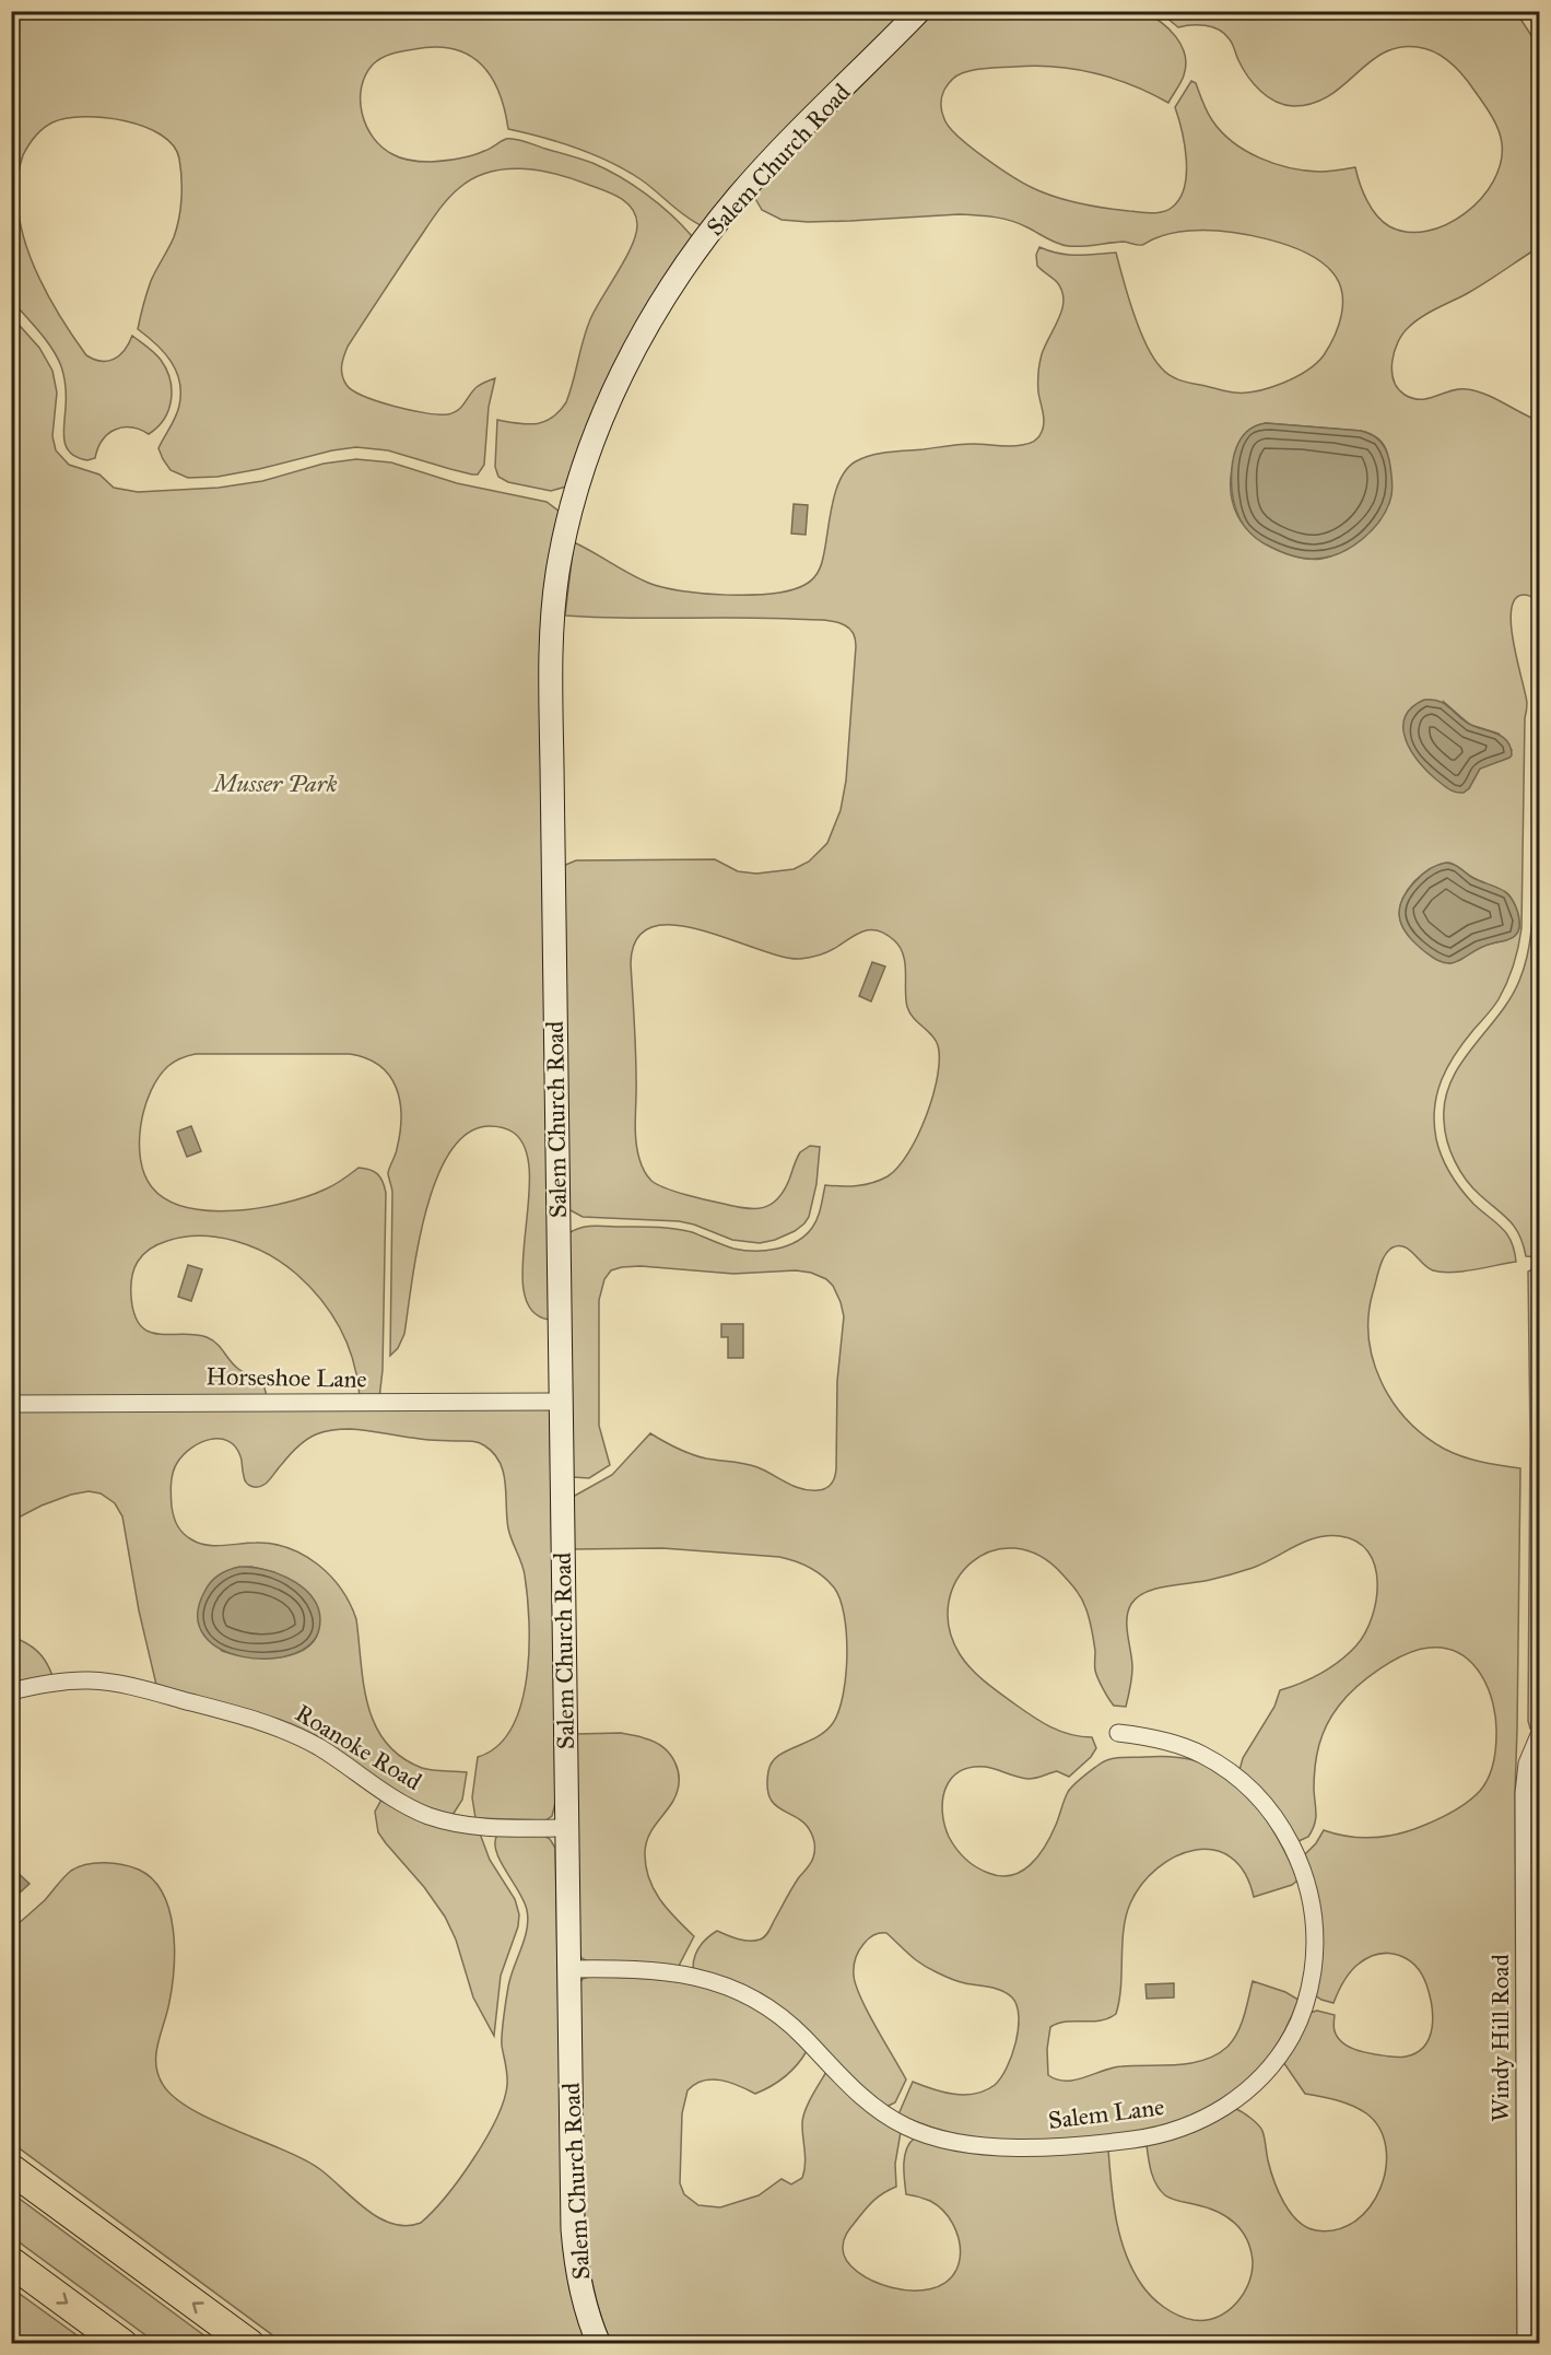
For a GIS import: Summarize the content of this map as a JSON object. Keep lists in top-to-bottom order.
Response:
{
  "streets": {
    "street": [
      "Salem Church Road",
      "Horseshoe Lane",
      "Roanoke Road",
      "Windy Hill Road",
      "Salem Lane"
    ]
  },
  "crossings": [
    ["Salem Church Road", "Horseshoe Lane"],
    ["Salem Church Road", "Roanoke Road"],
    ["Salem Church Road", "Salem Lane"]
  ],
  "parks": ["Musser Park"]
}
